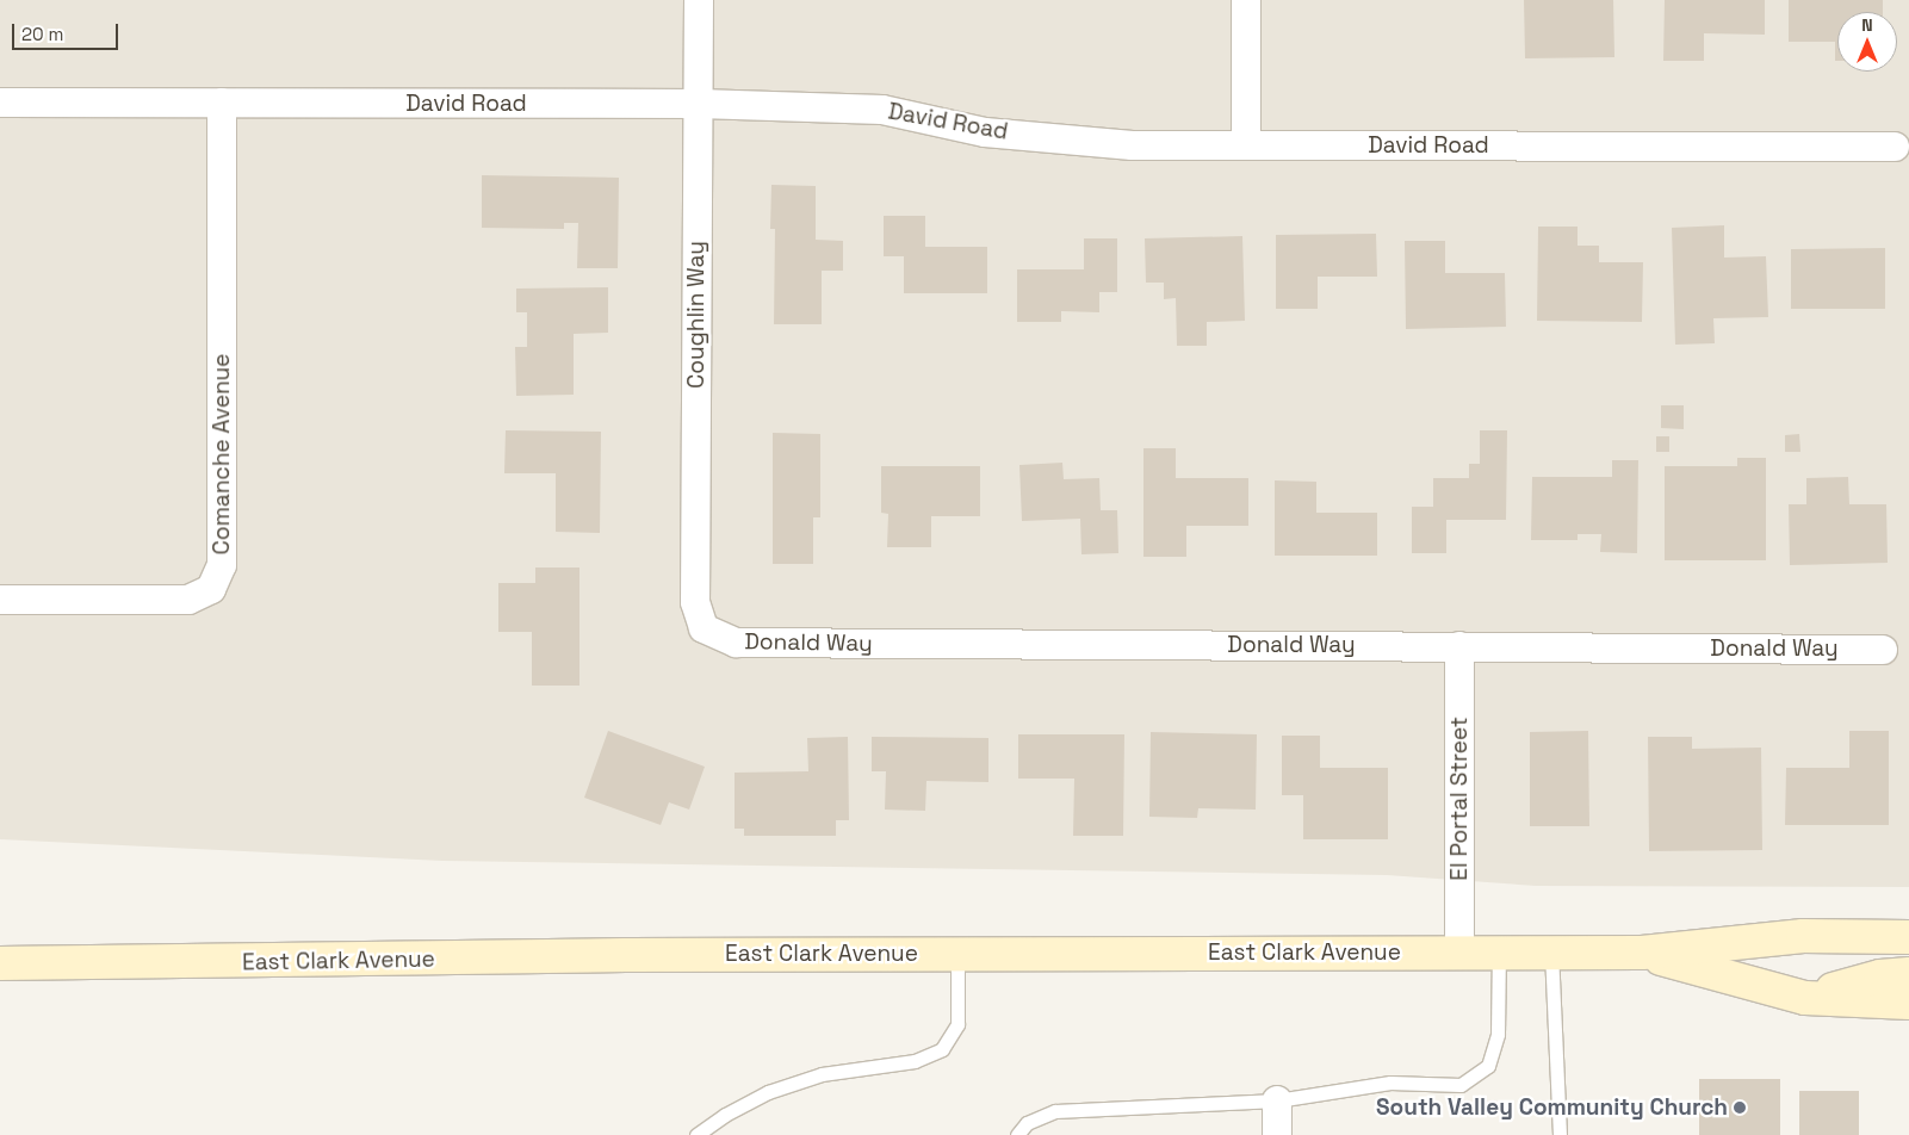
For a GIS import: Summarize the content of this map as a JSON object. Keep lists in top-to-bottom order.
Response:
{
  "streets": {
    "main road": ["East Clark Avenue"],
    "street": [
      "David Road",
      "Coughlin Way",
      "Comanche Avenue",
      "Donald Way",
      "El Portal Street"
    ]
  },
  "crossings": [
    ["David Road", "Coughlin Way"],
    ["David Road", "Comanche Avenue"],
    ["Coughlin Way", "Donald Way"],
    ["Donald Way", "El Portal Street"],
    ["El Portal Street", "East Clark Avenue"]
  ],
  "places": ["South Valley Community Church"],
  "scale_bar": "20 m",
  "north": "top"
}
